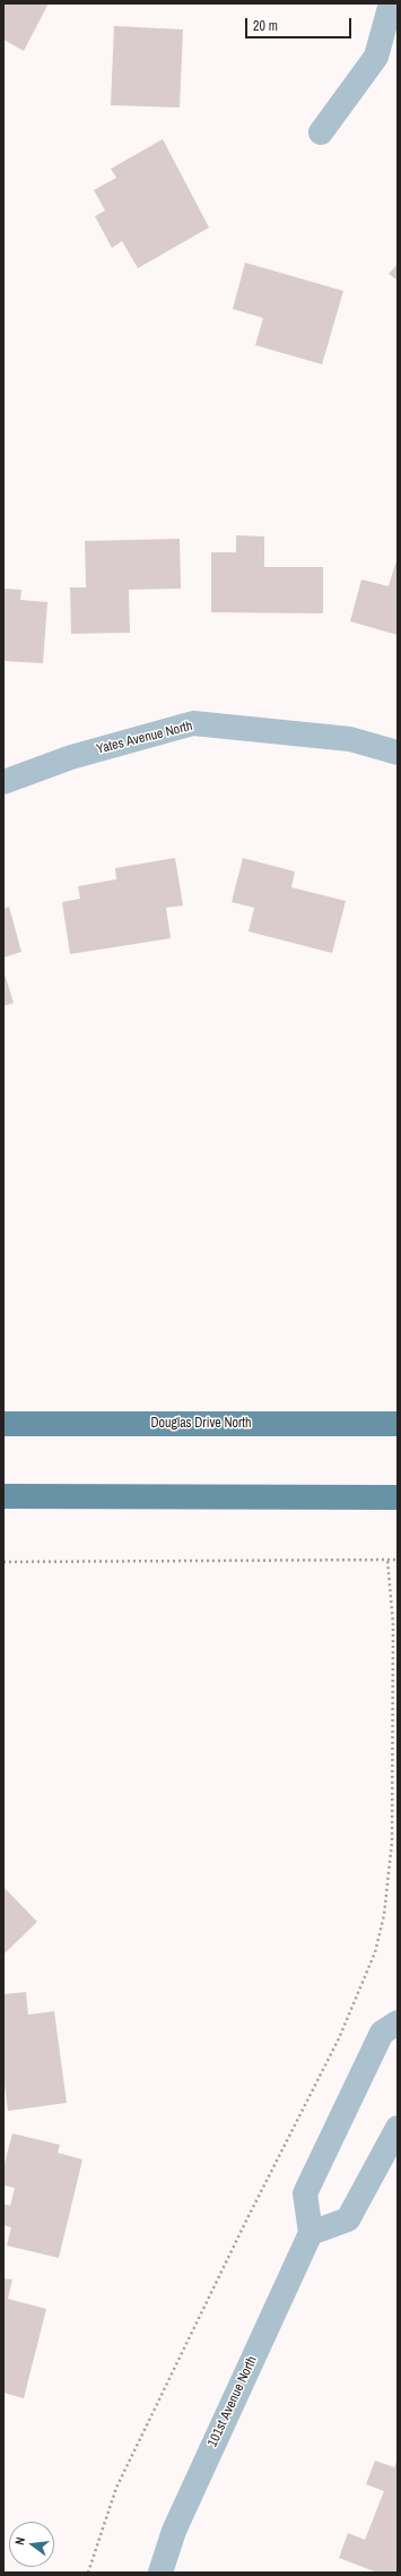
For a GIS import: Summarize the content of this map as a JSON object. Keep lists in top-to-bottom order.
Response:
{
  "streets": {
    "main road": ["Douglas Drive North"],
    "street": ["Yates Avenue North", "101st Avenue North"]
  },
  "scale_bar": "20 m",
  "north": "left"
}
